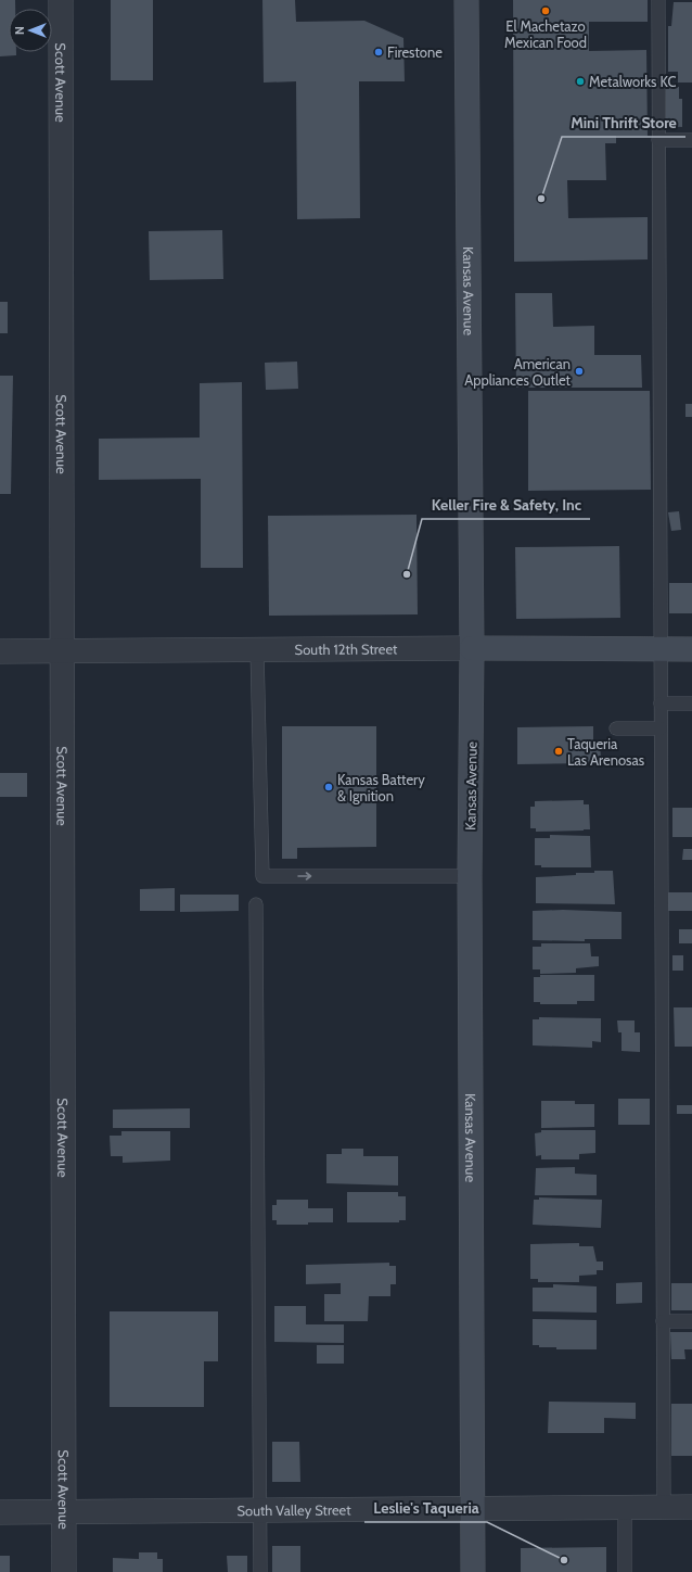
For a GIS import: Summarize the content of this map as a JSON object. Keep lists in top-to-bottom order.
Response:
{
  "streets": {
    "main road": ["Kansas Avenue", "South 12th Street"],
    "street": ["Scott Avenue", "South Valley Street"]
  },
  "crossings": [
    ["Scott Avenue", "South 12th Street"],
    ["Scott Avenue", "South Valley Street"],
    ["Kansas Avenue", "South 12th Street"],
    ["Kansas Avenue", "South Valley Street"]
  ],
  "places": [
    "El Machetazo Mexican Food",
    "Firestone",
    "Metalworks KC",
    "Mini Thrift Store",
    "American Appliances Outlet",
    "Keller Fire & Safety, Inc",
    "Taqueria Las Arenosas",
    "Kansas Battery & Ignition",
    "Leslie's Taqueria"
  ],
  "north": "left"
}
